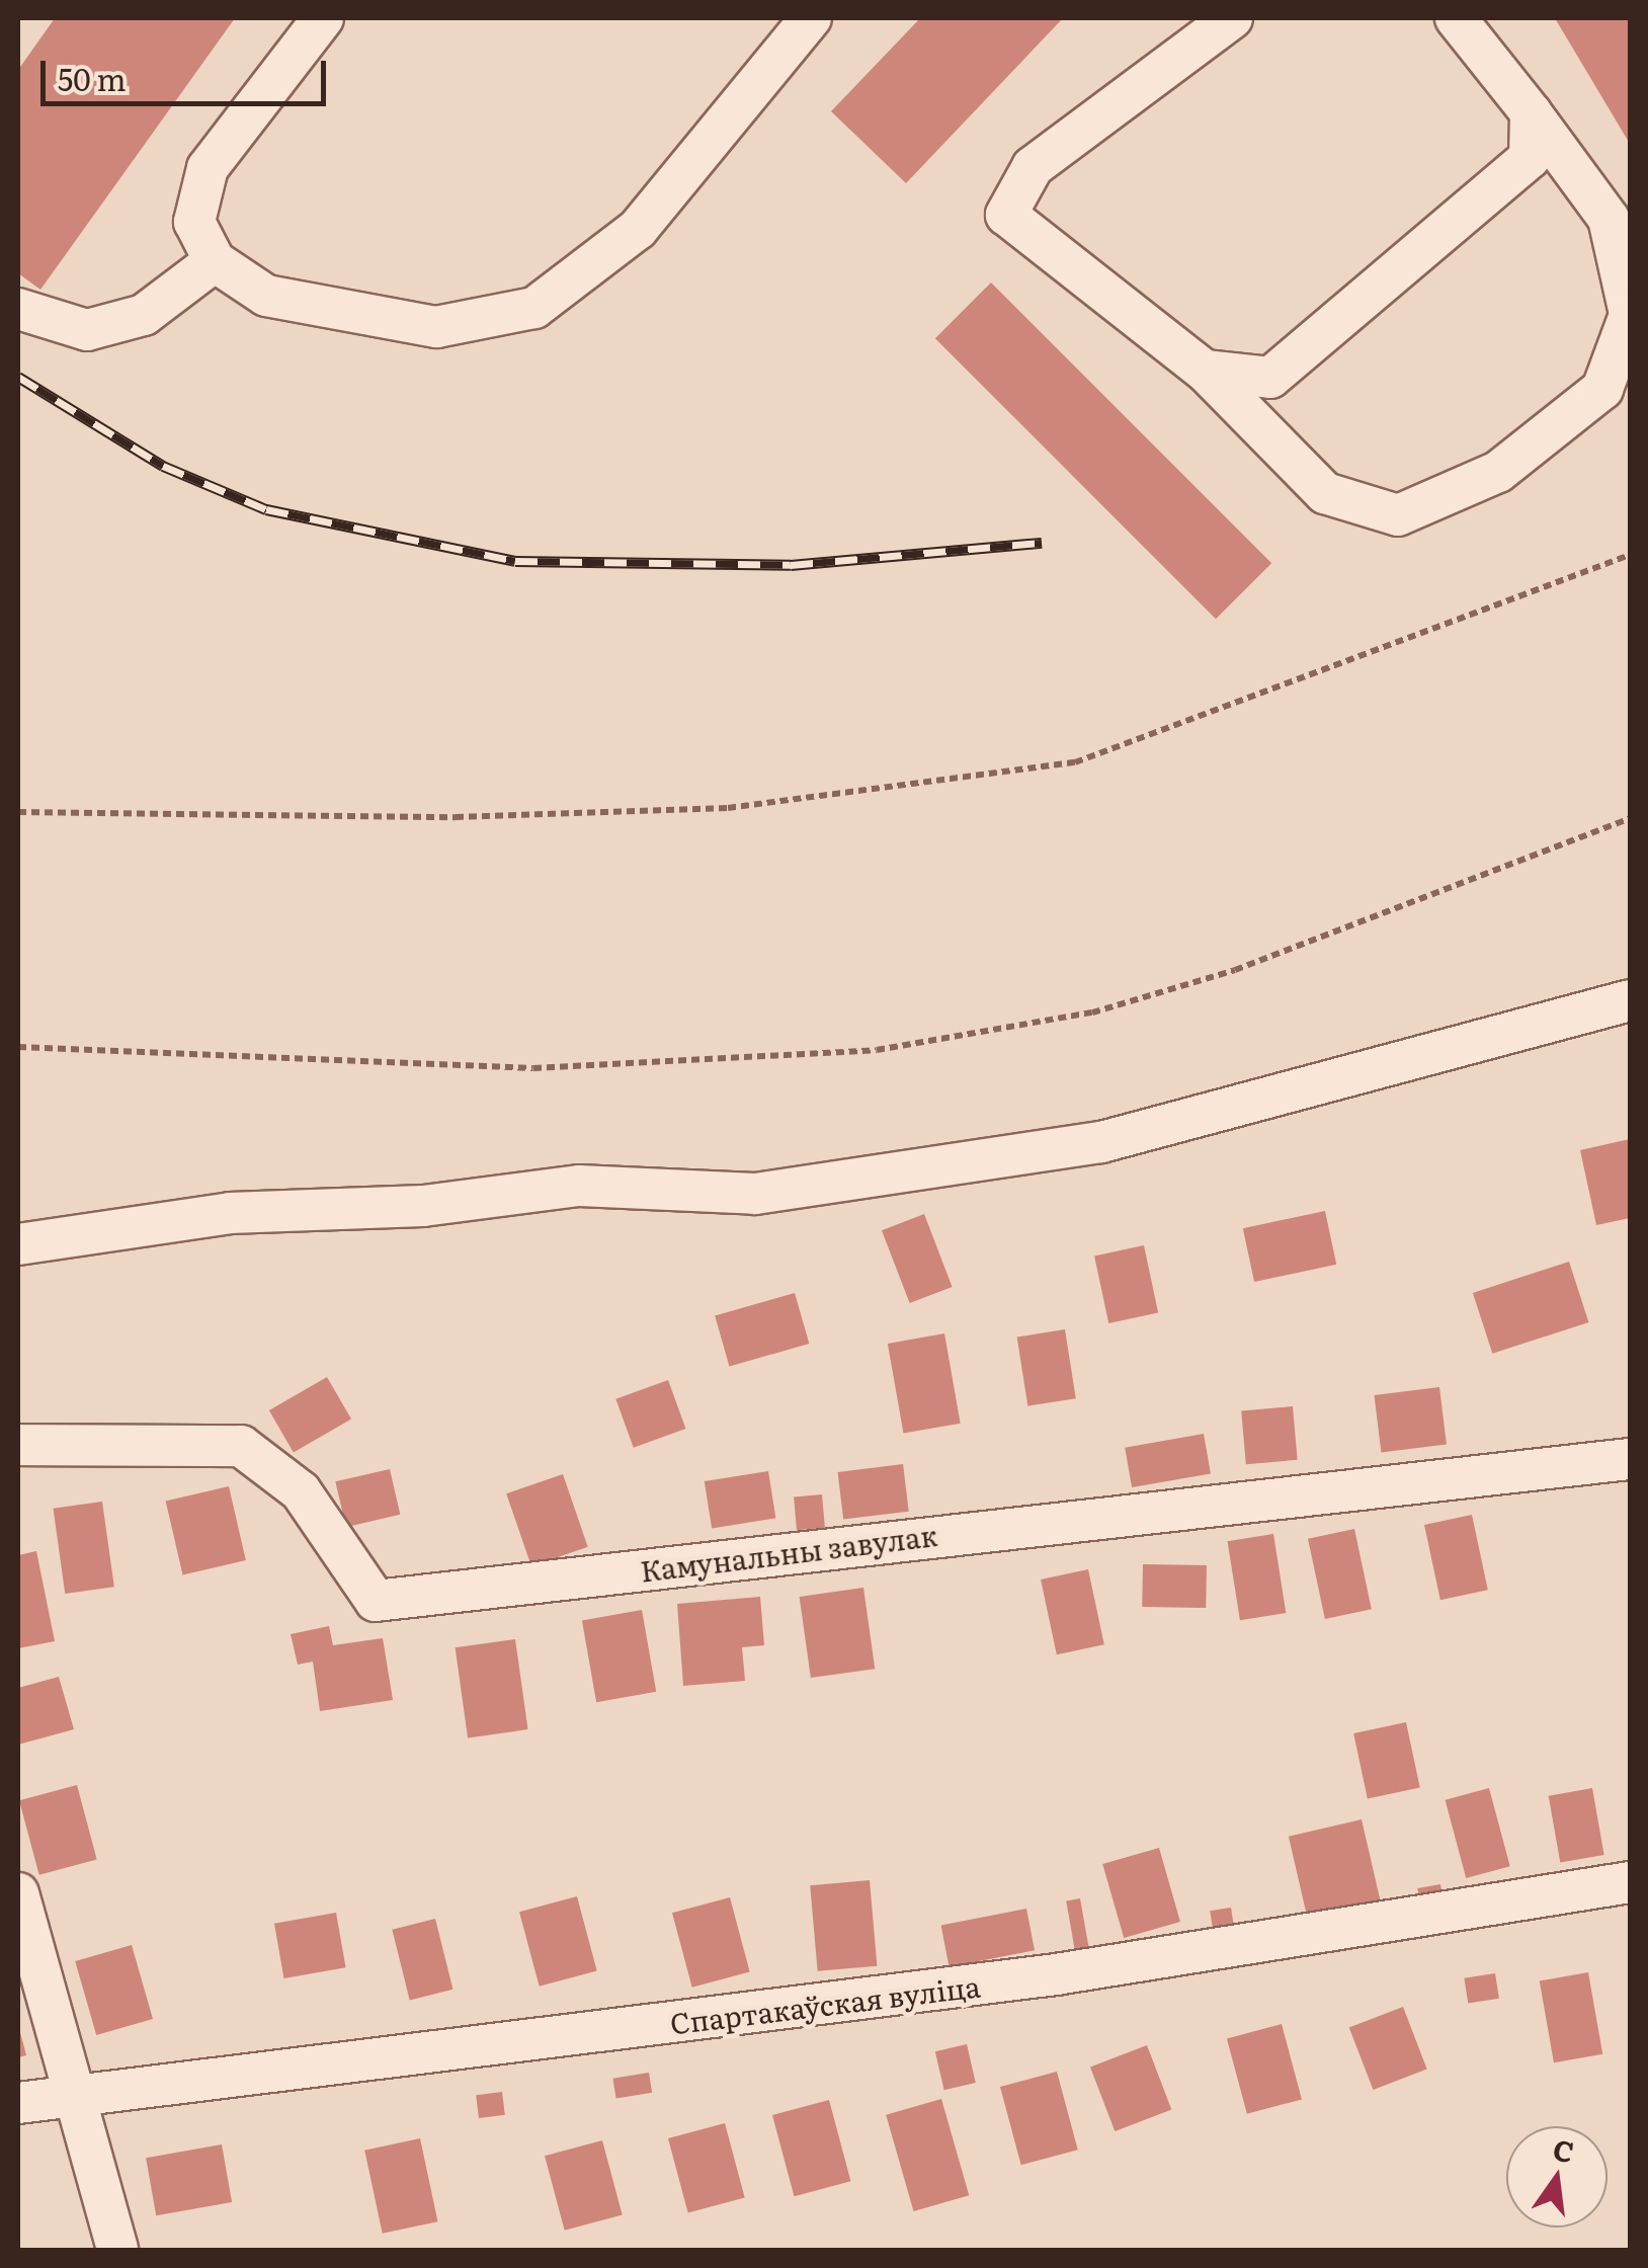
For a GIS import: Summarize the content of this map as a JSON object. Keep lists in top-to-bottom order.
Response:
{
  "streets": {
    "street": ["Камунальны завулак", "Спартакаўская вуліца"]
  },
  "scale_bar": "50 m",
  "north": "top"
}
